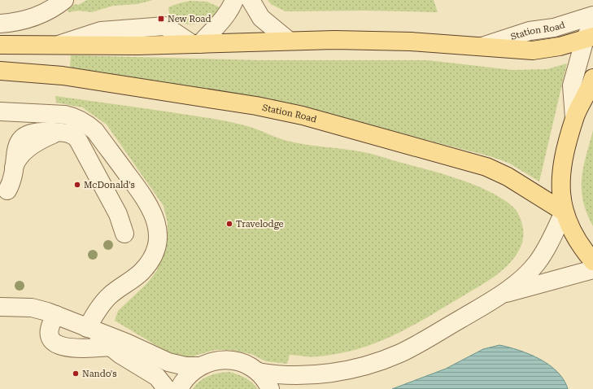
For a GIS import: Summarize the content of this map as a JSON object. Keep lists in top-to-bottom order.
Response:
{
  "streets": {
    "main road": ["Station Road"]
  },
  "places": {
    "transit": ["New Road"],
    "other": ["McDonald's", "Travelodge", "Nando's"]
  }
}
